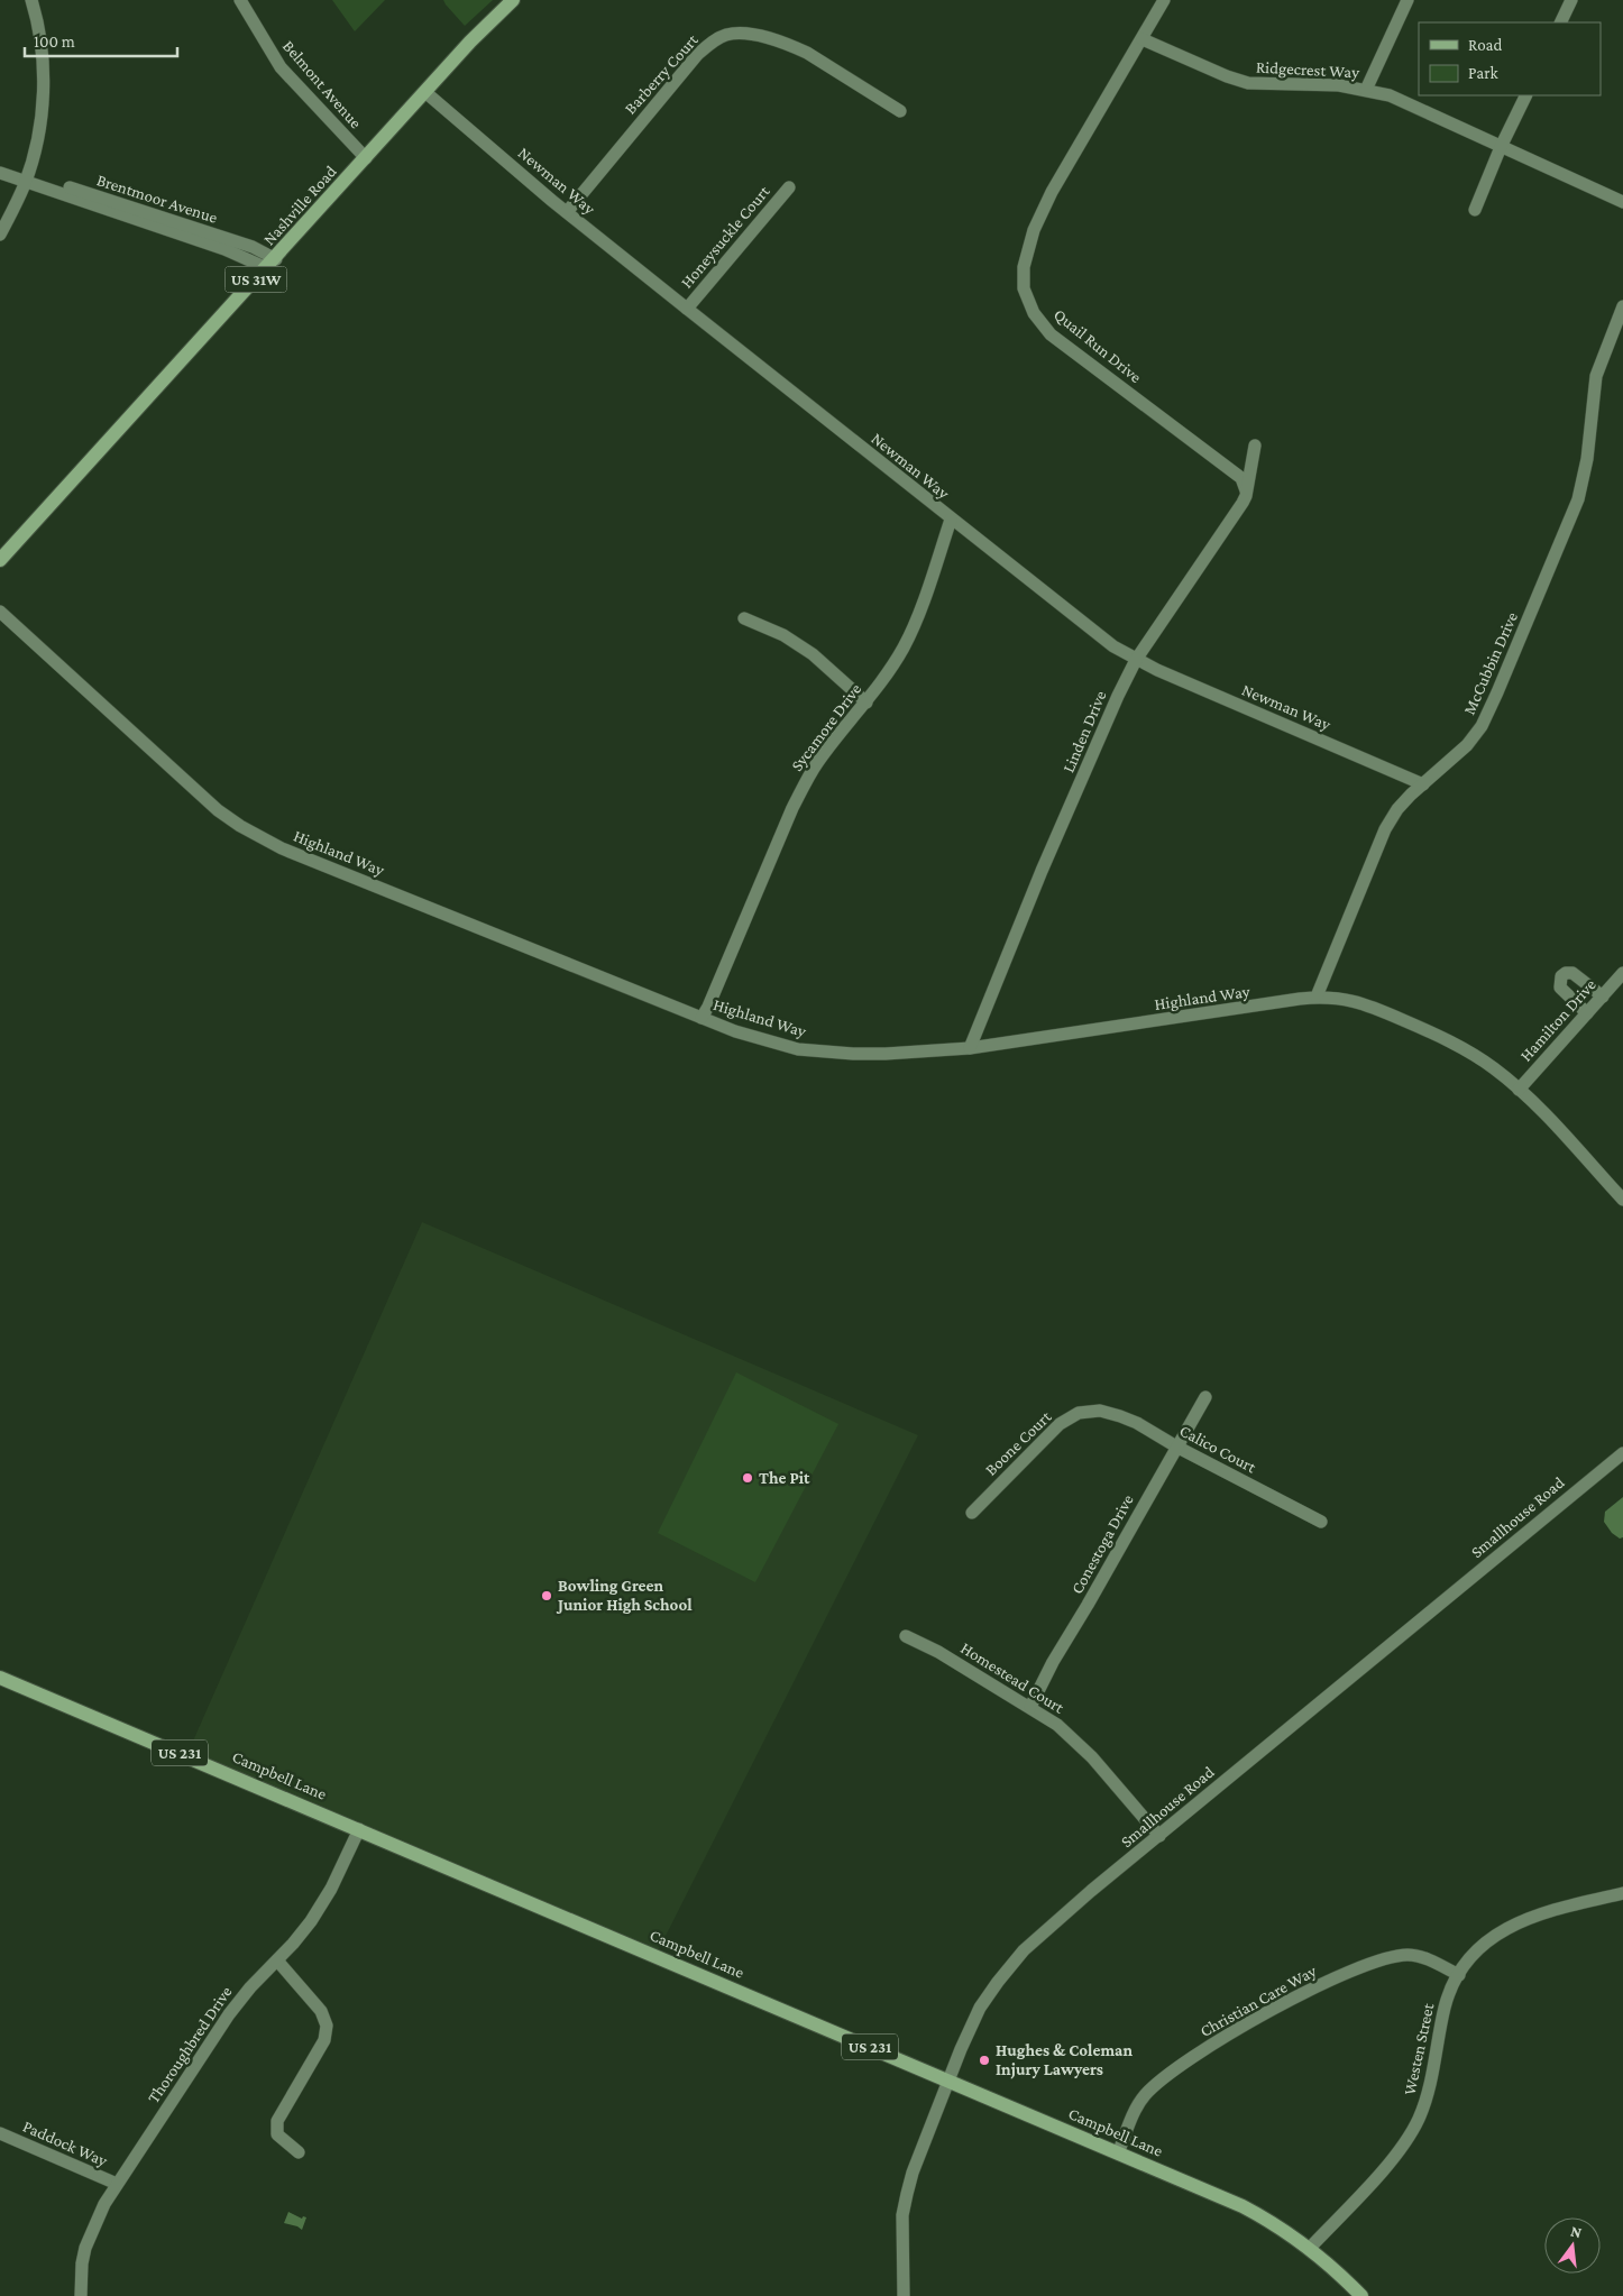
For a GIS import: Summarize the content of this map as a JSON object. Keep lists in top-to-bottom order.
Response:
{
  "streets": {
    "main road": [
      "Nashville Road",
      "US 31W",
      "US 231",
      "Campbell Lane"
    ],
    "street": [
      "Ridgecrest Way",
      "Barberry Court",
      "Belmont Avenue",
      "Newman Way",
      "Brentmoor Avenue",
      "Honeysuckle Court",
      "Quail Run Drive",
      "McCubbin Drive",
      "Sycamore Drive",
      "Linden Drive",
      "Highland Way",
      "Hamilton Drive",
      "Boone Court",
      "Calico Court",
      "Smallhouse Road",
      "Conestoga Drive",
      "Homestead Court",
      "Christian Care Way",
      "Thoroughbred Drive",
      "Westen Street",
      "Paddock Way"
    ]
  },
  "crossings": [
    ["Ridgecrest Way", "Quail Run Drive"],
    ["Barberry Court", "Newman Way"],
    ["Belmont Avenue", "Nashville Road"],
    ["Newman Way", "Nashville Road"],
    ["Newman Way", "Honeysuckle Court"],
    ["Newman Way", "McCubbin Drive"],
    ["Newman Way", "Sycamore Drive"],
    ["Newman Way", "Linden Drive"],
    ["Brentmoor Avenue", "Nashville Road"],
    ["Quail Run Drive", "Linden Drive"],
    ["McCubbin Drive", "Highland Way"],
    ["Sycamore Drive", "Highland Way"],
    ["Linden Drive", "Highland Way"],
    ["Highland Way", "Hamilton Drive"],
    ["Boone Court", "Calico Court"],
    ["Calico Court", "Conestoga Drive"],
    ["Smallhouse Road", "Homestead Court"],
    ["Smallhouse Road", "Campbell Lane"],
    ["Conestoga Drive", "Homestead Court"],
    ["Campbell Lane", "Christian Care Way"],
    ["Campbell Lane", "Thoroughbred Drive"],
    ["Campbell Lane", "Westen Street"],
    ["Christian Care Way", "Westen Street"],
    ["Thoroughbred Drive", "Paddock Way"]
  ],
  "places": ["The Pit", "Bowling Green Junior High School", "Hughes & Coleman Injury Lawyers"],
  "legend": ["Road", "Park"],
  "scale_bar": "100 m",
  "north": "top"
}
